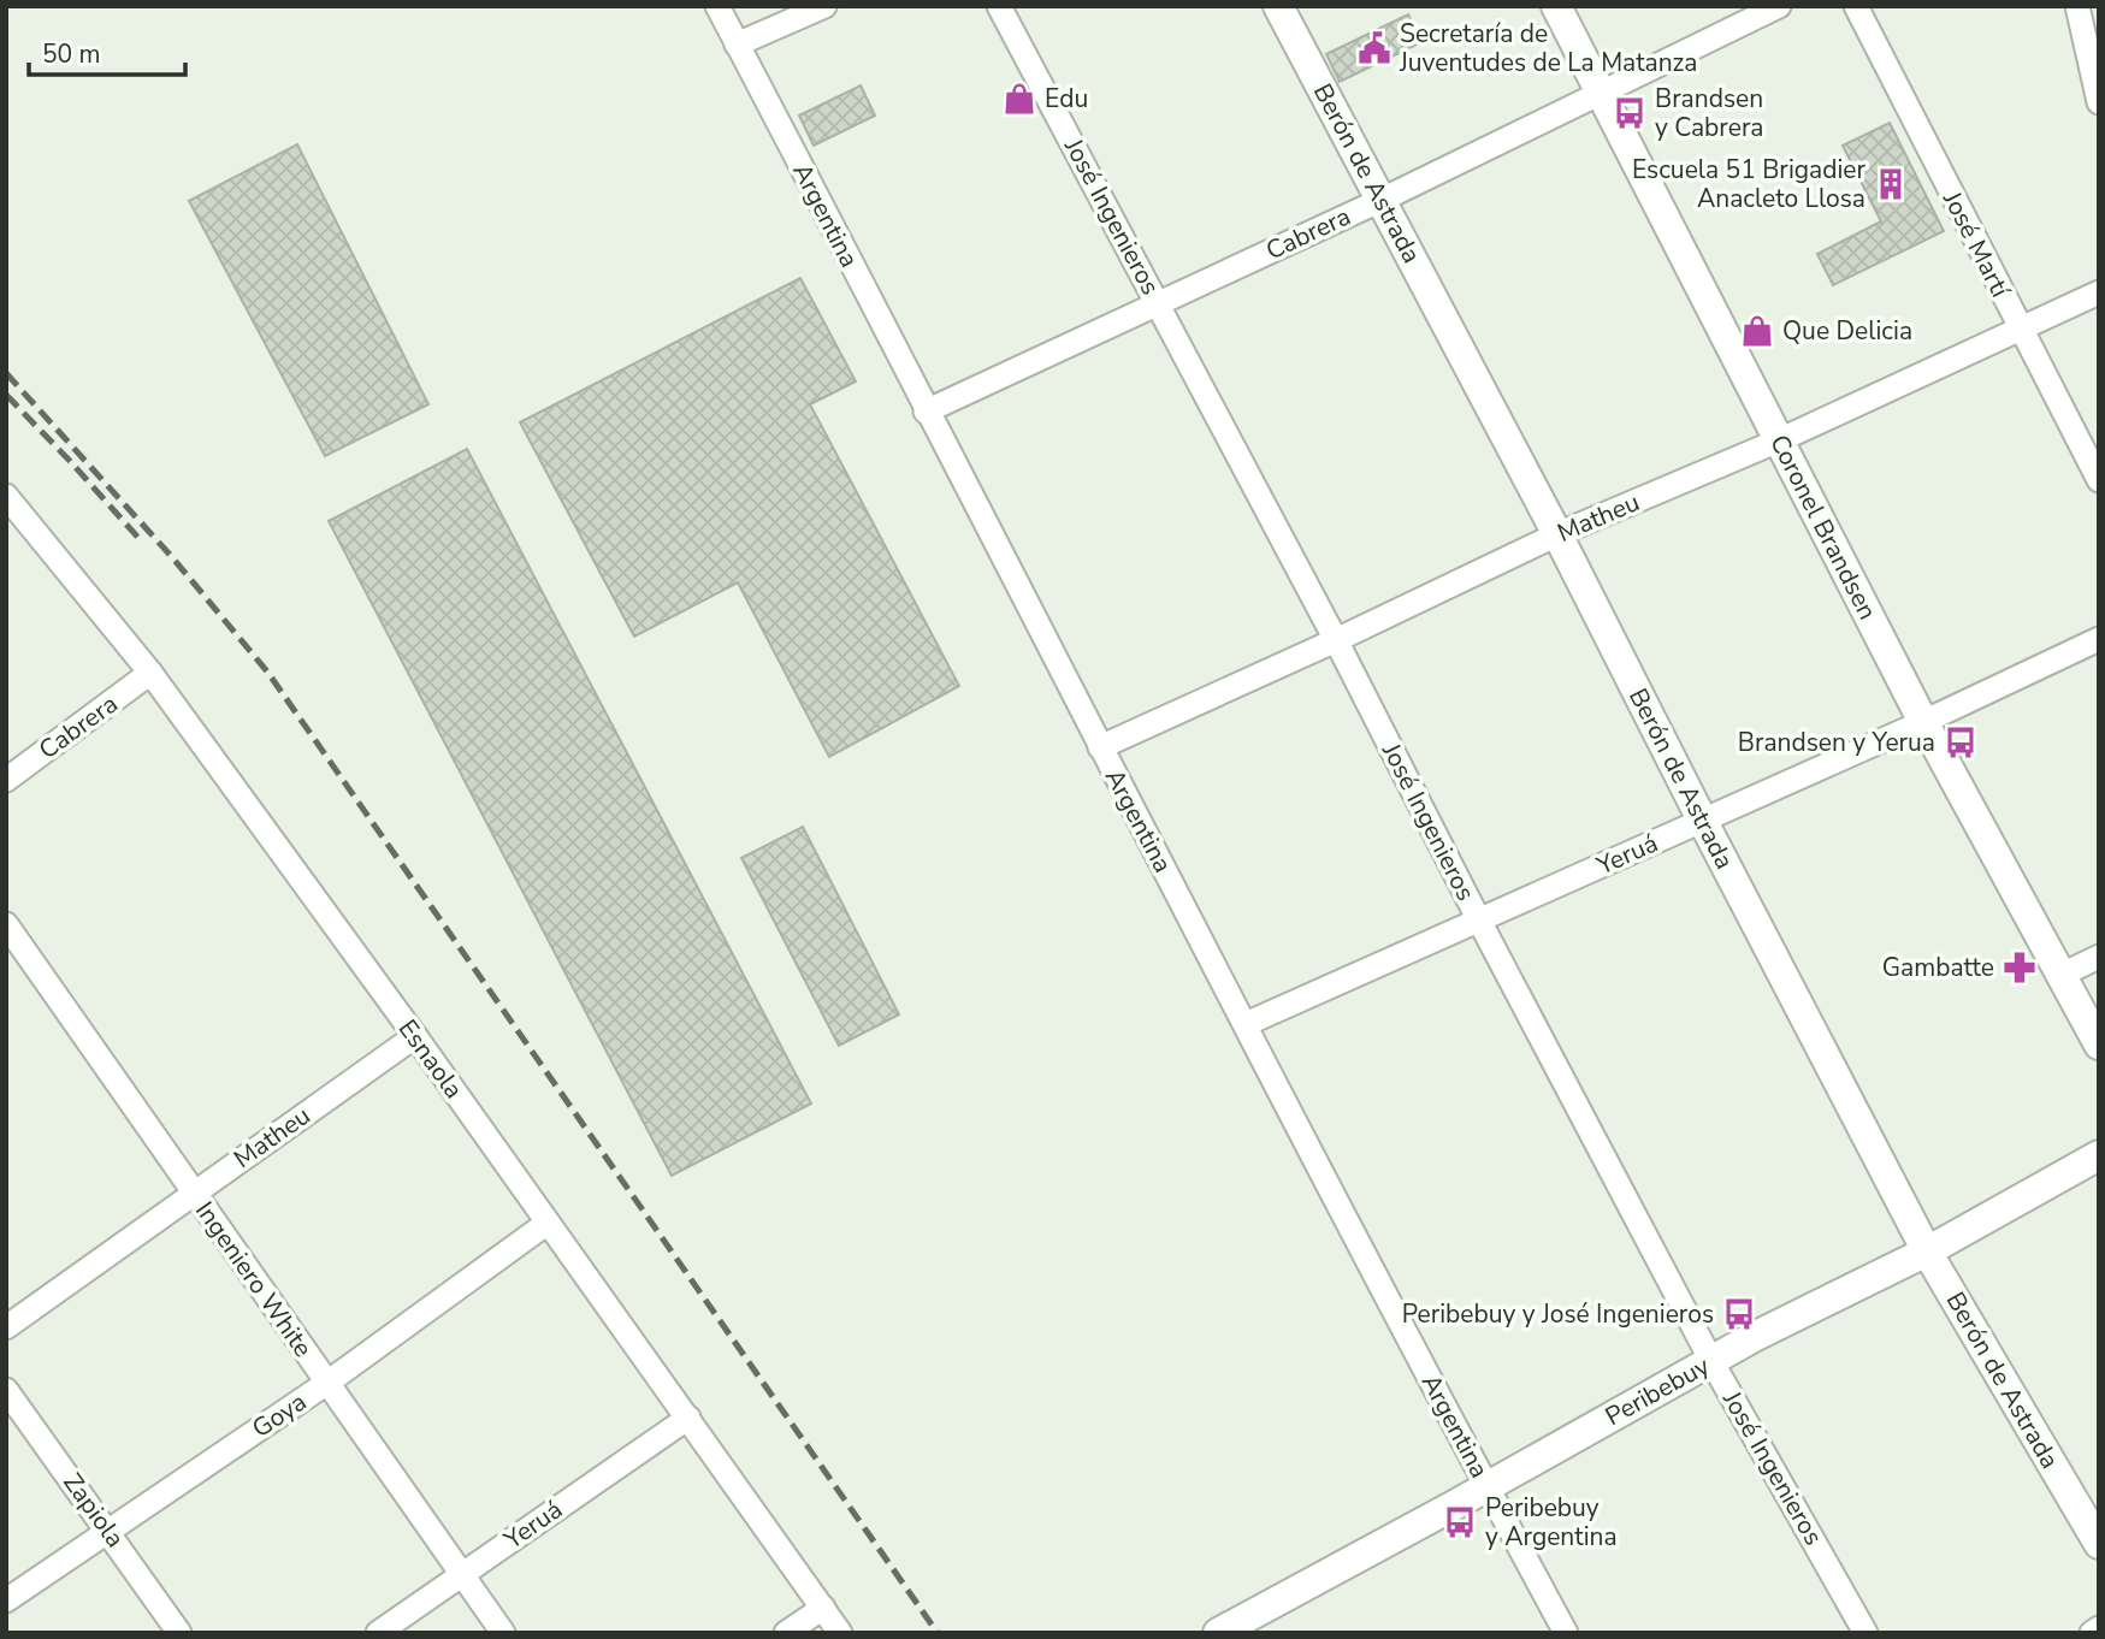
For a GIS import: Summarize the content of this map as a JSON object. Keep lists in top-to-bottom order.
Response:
{
  "streets": {
    "street": [
      "Berón de Astrada",
      "Argentina",
      "José Ingenieros",
      "Cabrera",
      "José Martí",
      "Matheu",
      "Coronel Brandsen",
      "Yeruá",
      "Esnaola",
      "Ingeniero White",
      "Peribebuy",
      "Goya",
      "Zapiola"
    ]
  },
  "crossings": [
    ["Berón de Astrada", "Cabrera"],
    ["Berón de Astrada", "Matheu"],
    ["Berón de Astrada", "Yeruá"],
    ["Berón de Astrada", "Peribebuy"],
    ["Argentina", "Cabrera"],
    ["Argentina", "Matheu"],
    ["Argentina", "Yeruá"],
    ["Argentina", "Peribebuy"],
    ["José Ingenieros", "Cabrera"],
    ["José Ingenieros", "Matheu"],
    ["José Ingenieros", "Yeruá"],
    ["José Ingenieros", "Peribebuy"],
    ["Cabrera", "Coronel Brandsen"],
    ["Cabrera", "Esnaola"],
    ["José Martí", "Matheu"],
    ["Matheu", "Coronel Brandsen"],
    ["Matheu", "Esnaola"],
    ["Matheu", "Ingeniero White"],
    ["Coronel Brandsen", "Yeruá"],
    ["Yeruá", "Esnaola"],
    ["Yeruá", "Ingeniero White"],
    ["Esnaola", "Goya"],
    ["Ingeniero White", "Goya"],
    ["Goya", "Zapiola"]
  ],
  "places": {
    "public building": ["Secretaría de Juventudes de La Matanza"],
    "shop": ["Edu", "Que Delicia"],
    "bus stop": [
      "Brandsen y Cabrera",
      "Brandsen y Yerua",
      "Peribebuy y José Ingenieros",
      "Peribebuy y Argentina"
    ],
    "building": ["Escuela 51 Brigadier Anacleto Llosa"],
    "pharmacy": ["Gambatte"]
  },
  "scale_bar": "50 m"
}
